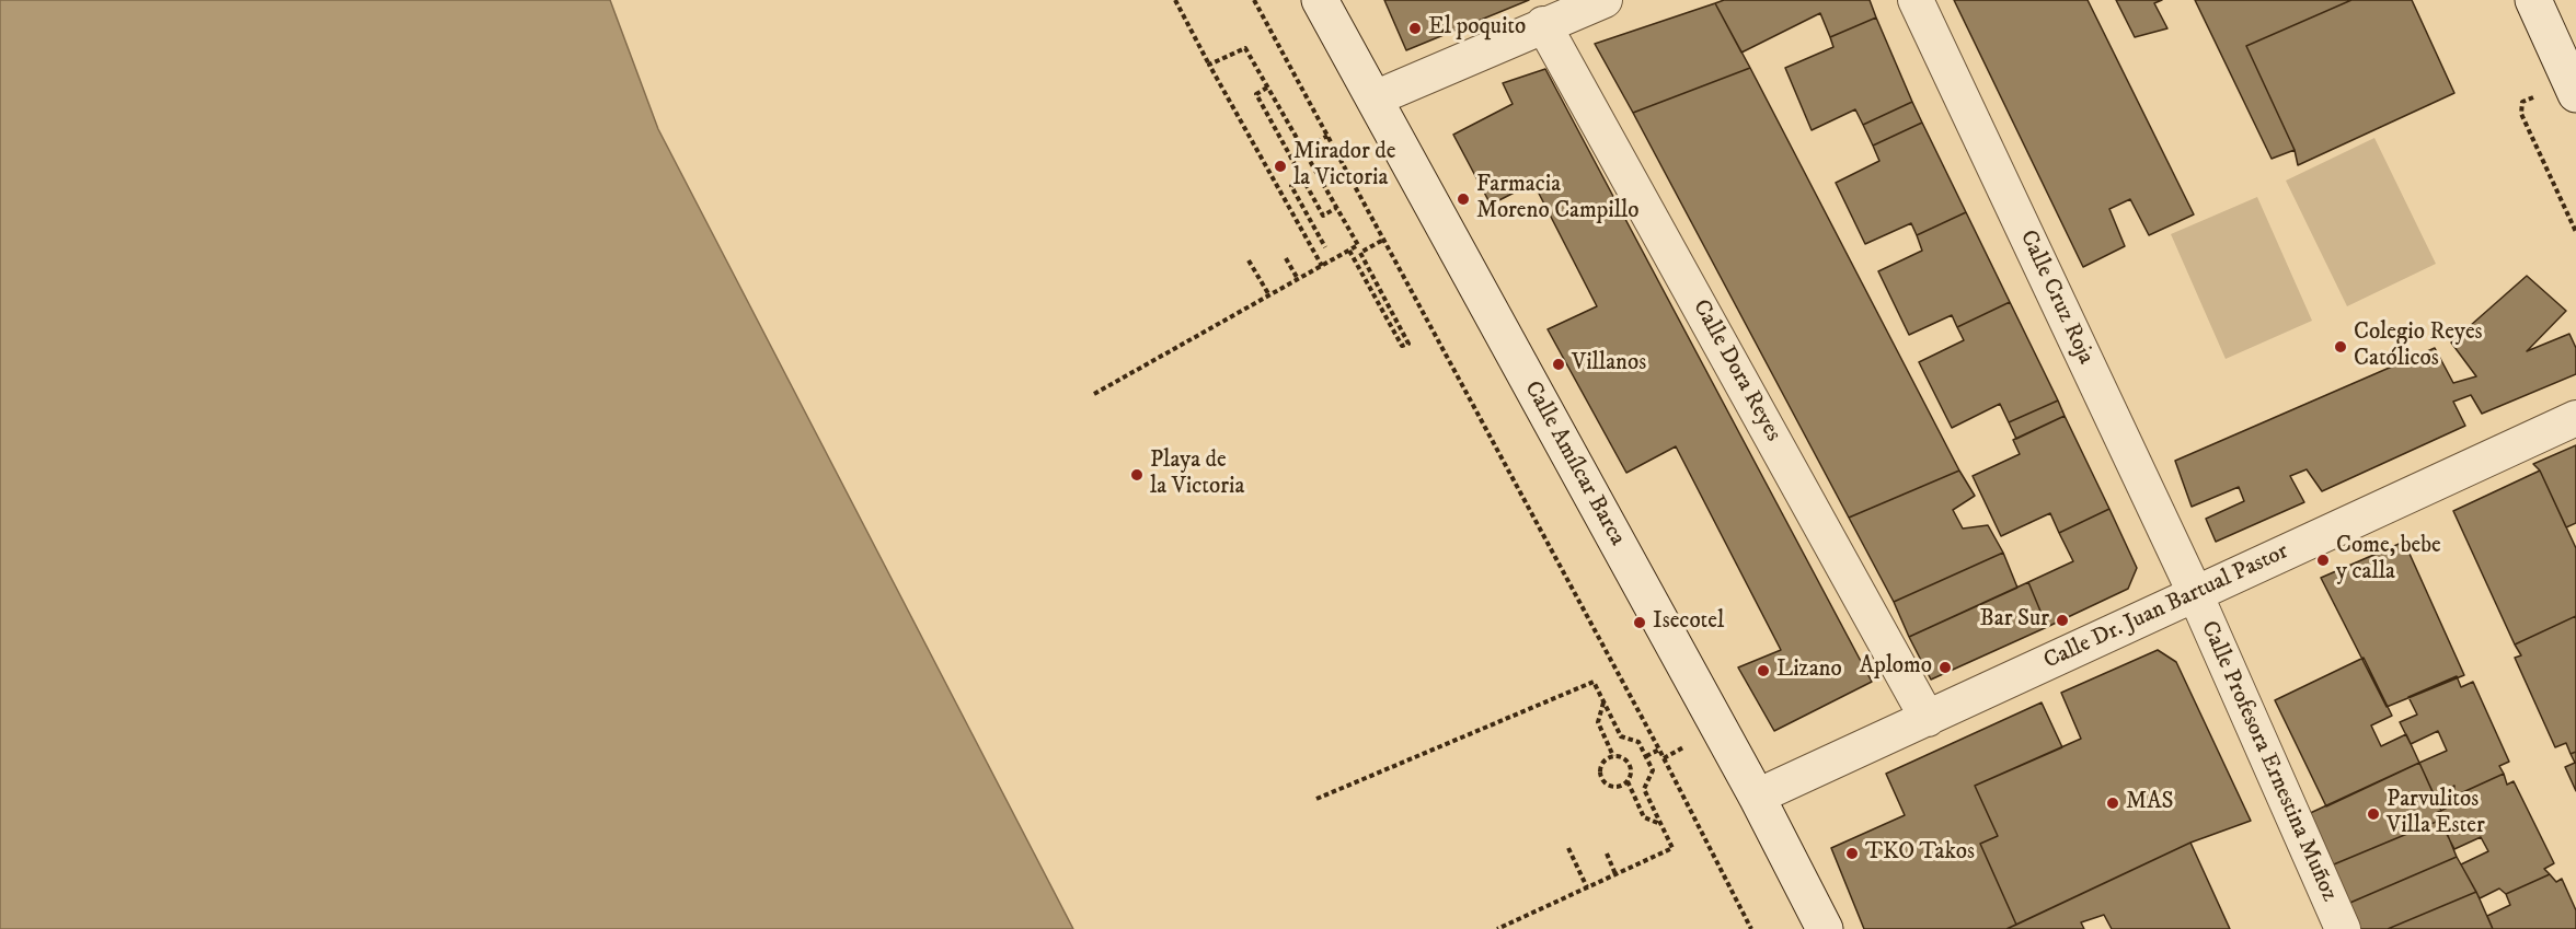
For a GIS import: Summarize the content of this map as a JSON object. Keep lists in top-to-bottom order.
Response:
{
  "streets": {
    "street": [
      "Calle Cruz Roja",
      "Calle Dora Reyes",
      "Calle Amílcar Barca",
      "Calle Dr. Juan Bartual Pastor",
      "Calle Profesora Ernestina Muñoz"
    ]
  },
  "crossings": [
    ["Calle Cruz Roja", "Calle Dr. Juan Bartual Pastor"],
    ["Calle Cruz Roja", "Calle Profesora Ernestina Muñoz"],
    ["Calle Dora Reyes", "Calle Dr. Juan Bartual Pastor"],
    ["Calle Amílcar Barca", "Calle Dr. Juan Bartual Pastor"],
    ["Calle Dr. Juan Bartual Pastor", "Calle Profesora Ernestina Muñoz"]
  ],
  "places": [
    "El poquito",
    "Mirador de la Victoria",
    "Farmacia Moreno Campillo",
    "Colegio Reyes Católicos",
    "Villanos",
    "Playa de la Victoria",
    "Come, bebe y calla",
    "Bar Sur",
    "Isecotel",
    "Aplomo",
    "Lizano",
    "MAS",
    "Parvulitos Villa Ester",
    "TKO Takos"
  ]
}
